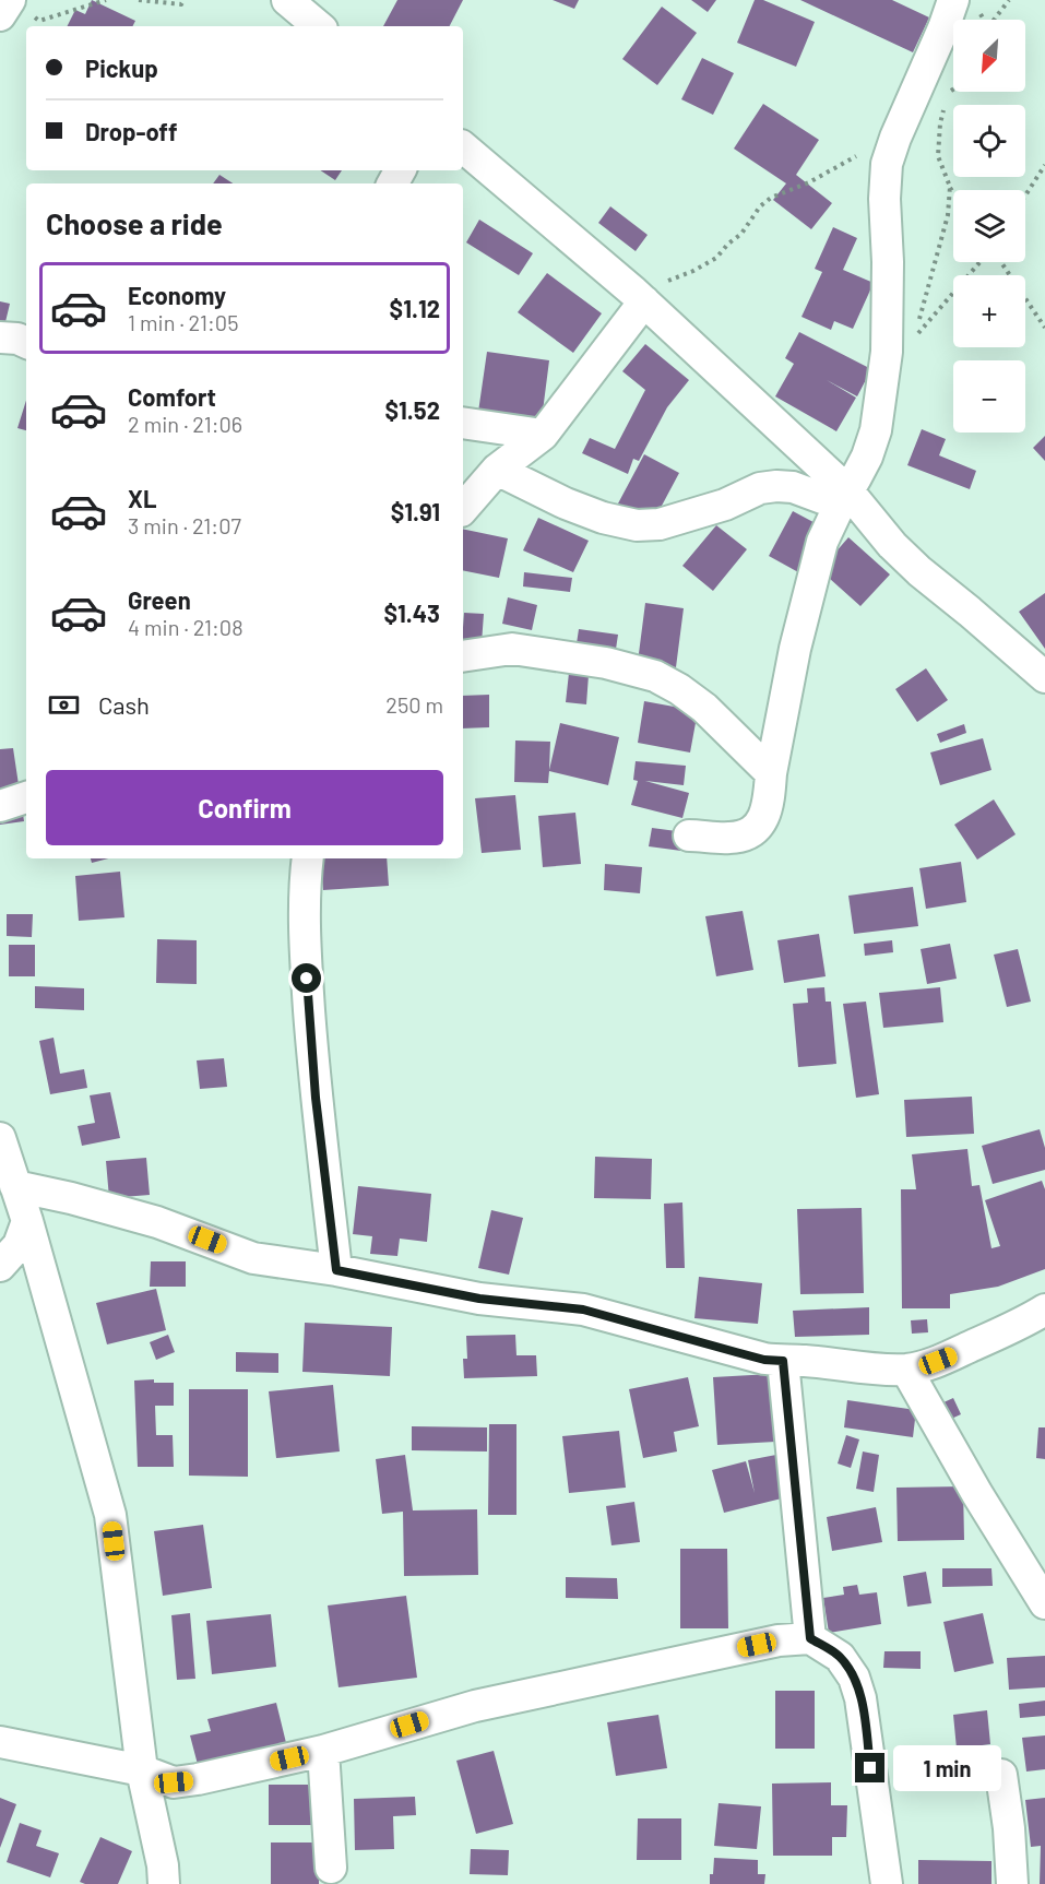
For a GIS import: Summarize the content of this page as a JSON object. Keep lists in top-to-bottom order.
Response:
{
  "north": "bottom left",
  "page": {
    "map_buttons": ["+", "−"],
    "banner": ["Pickup", "Drop-off"],
    "heading": "Choose a ride",
    "list": [
      {
        "name": "Economy",
        "note": "1 min · 21:05",
        "value": "$1.12"
      },
      {
        "name": "Comfort",
        "note": "2 min · 21:06",
        "value": "$1.52"
      },
      {
        "name": "XL",
        "note": "3 min · 21:07",
        "value": "$1.91"
      },
      {
        "name": "Green",
        "note": "4 min · 21:08",
        "value": "$1.43"
      }
    ],
    "pay": ["Cash", "250 m"],
    "buttons": "Confirm",
    "bubble": "1 min"
  }
}
